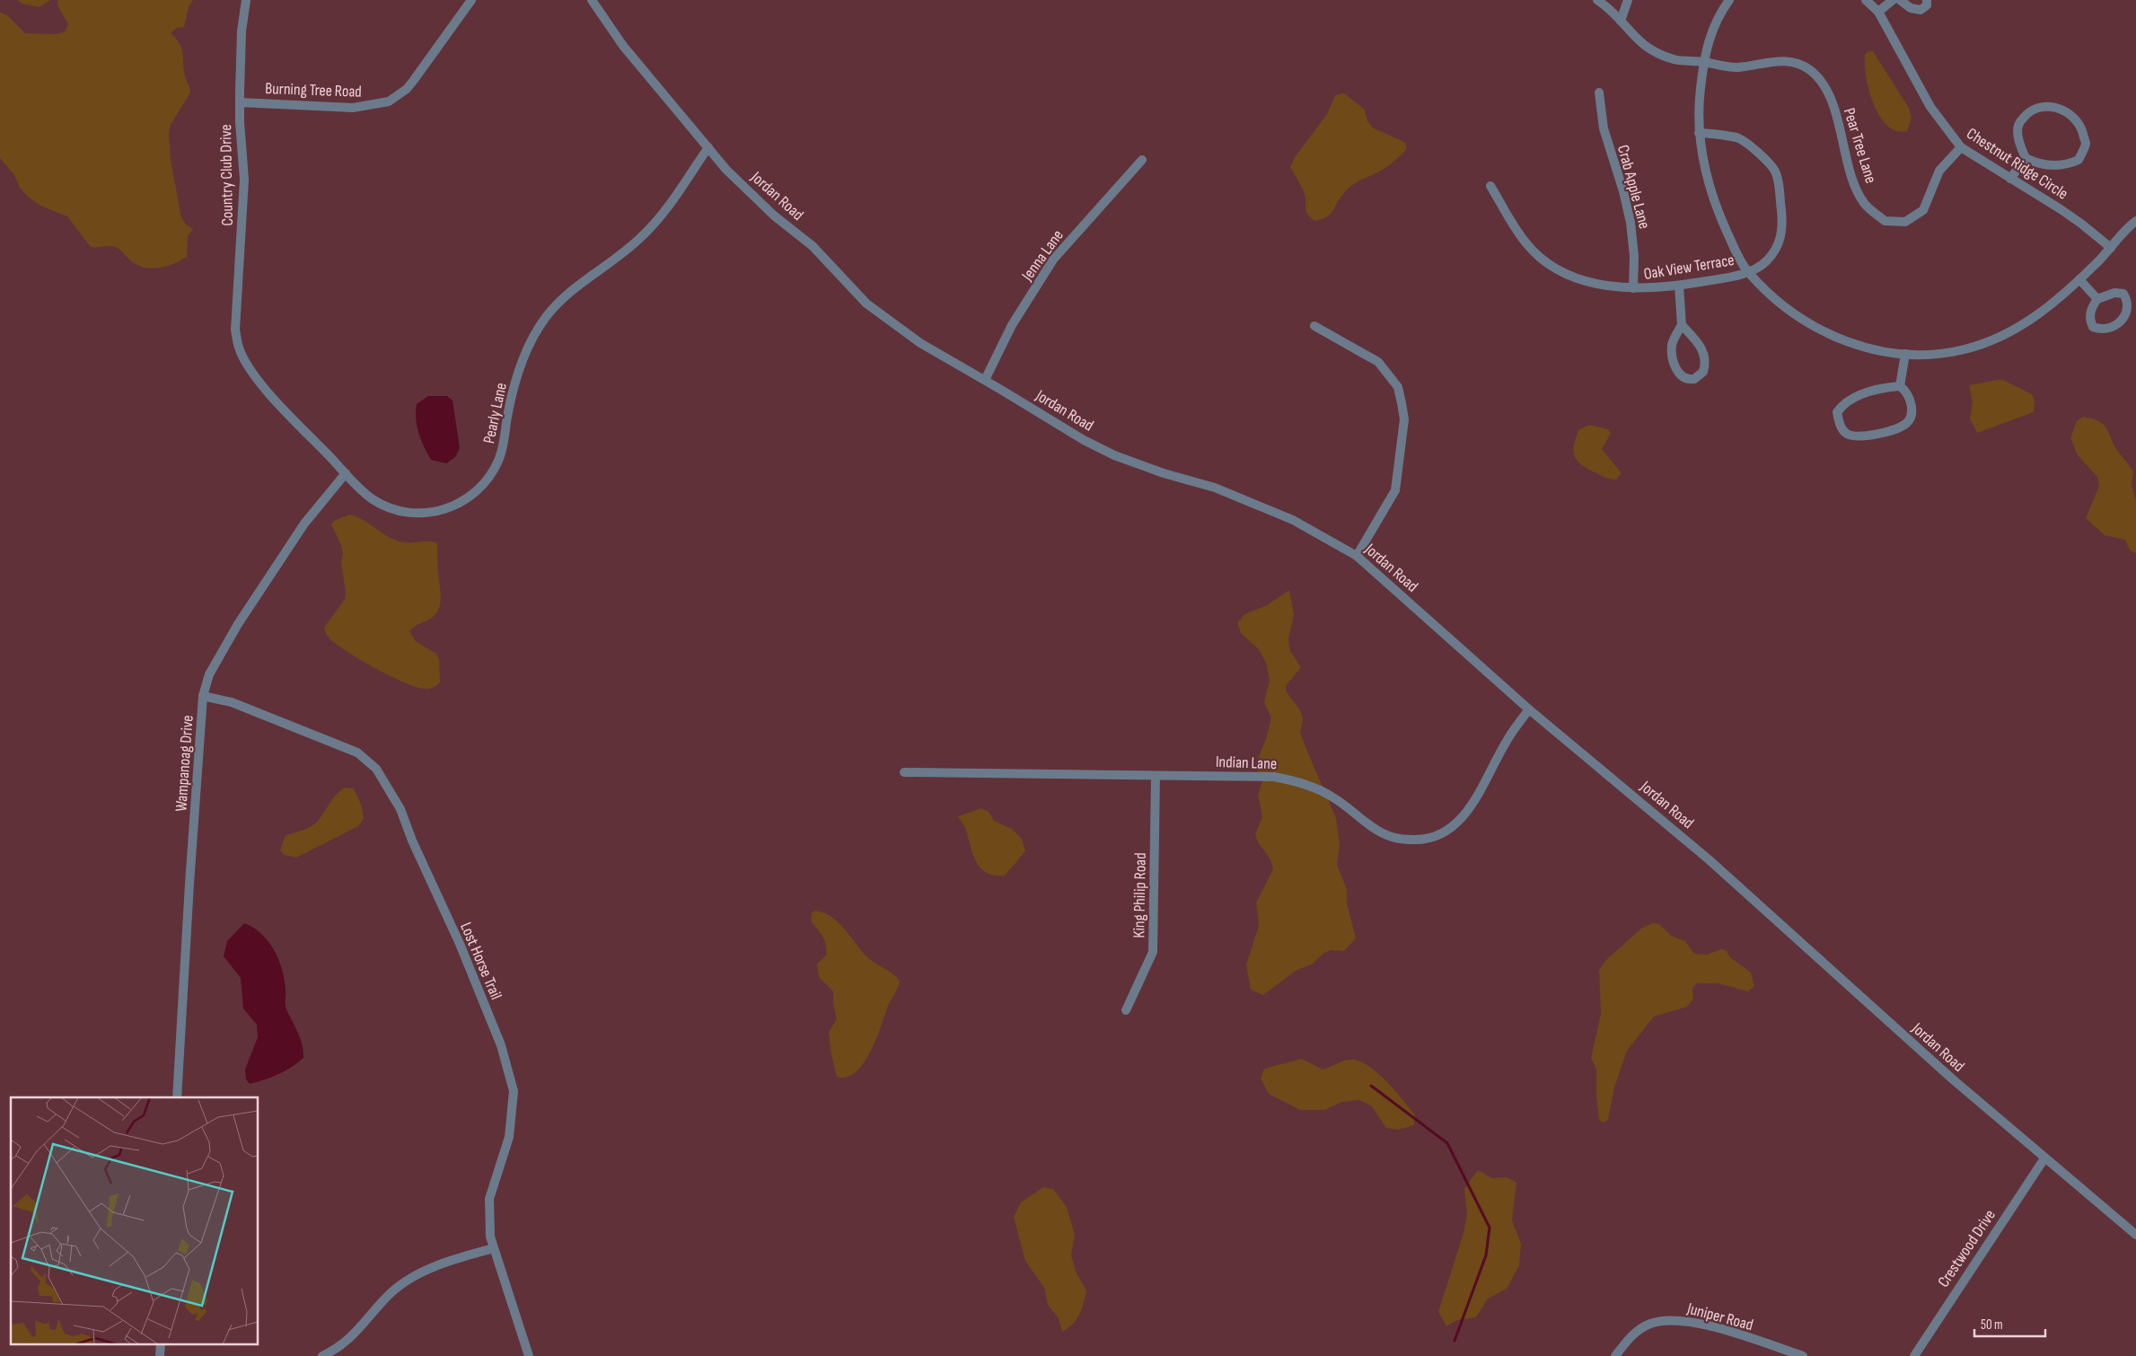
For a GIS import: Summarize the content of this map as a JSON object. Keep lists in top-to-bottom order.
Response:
{
  "streets": {
    "street": [
      "Burning Tree Road",
      "Pear Tree Lane",
      "Chestnut Ridge Circle",
      "Country Club Drive",
      "Crab Apple Lane",
      "Jordan Road",
      "Jenna Lane",
      "Oak View Terrace",
      "Pearly Lane",
      "Indian Lane",
      "Wampanoag Drive",
      "King Philip Road",
      "Lost Horse Trail",
      "Crestwood Drive",
      "Juniper Road"
    ]
  },
  "crossings": [
    ["Burning Tree Road", "Country Club Drive"],
    ["Pear Tree Lane", "Chestnut Ridge Circle"],
    ["Country Club Drive", "Pearly Lane"],
    ["Crab Apple Lane", "Oak View Terrace"],
    ["Jordan Road", "Jenna Lane"],
    ["Jordan Road", "Pearly Lane"],
    ["Jordan Road", "Indian Lane"],
    ["Jordan Road", "Crestwood Drive"],
    ["Pearly Lane", "Wampanoag Drive"],
    ["Indian Lane", "King Philip Road"],
    ["Wampanoag Drive", "Lost Horse Trail"]
  ],
  "scale_bar": "50 m"
}
